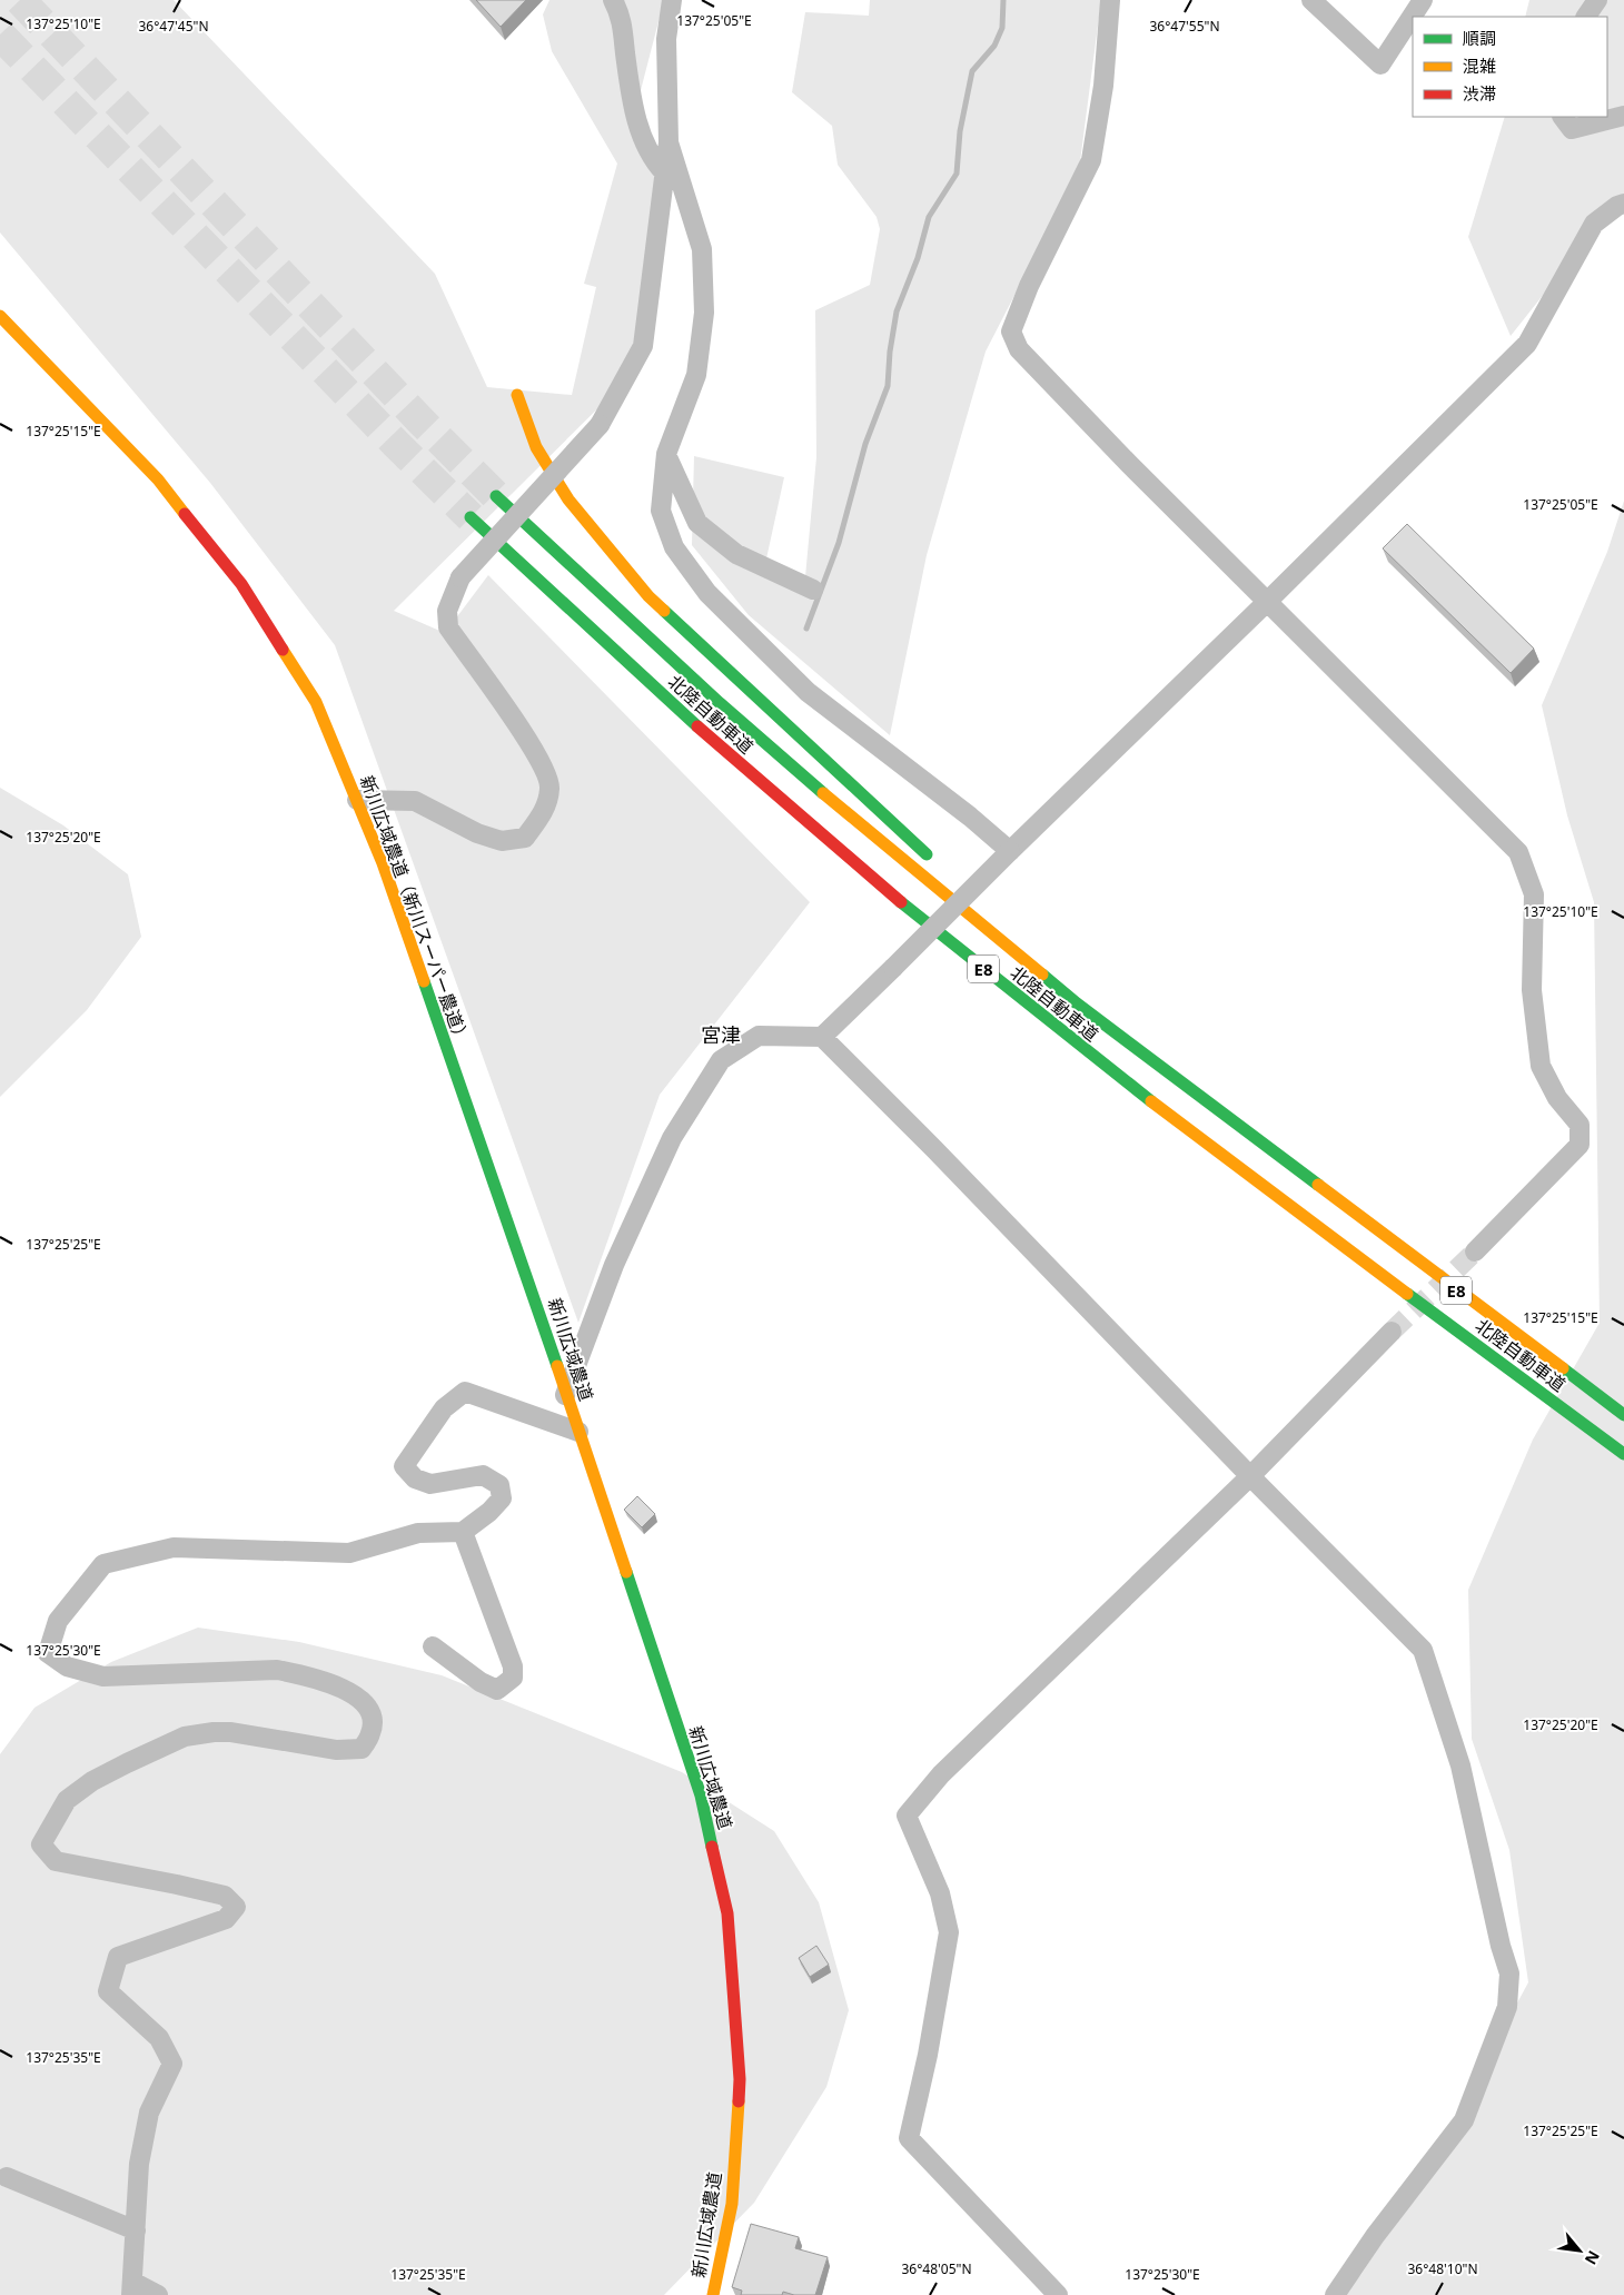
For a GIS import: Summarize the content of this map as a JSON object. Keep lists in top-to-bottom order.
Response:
{
  "streets": {
    "main road": [
      "北陸自動車道",
      "新川広域農道（新川スーパー農道）",
      "E8",
      "新川広域農道"
    ]
  },
  "crossings": [
    ["新川広域農道（新川スーパー農道）", "新川広域農道"]
  ],
  "districts": ["宮津"],
  "legend": ["順調", "混雑", "渋滞"],
  "north": "bottom right",
  "coordinates": [
    "137°25'05\"E",
    "137°25'10\"E",
    "36°47'45\"N",
    "36°47'55\"N",
    "137°25'15\"E",
    "137°25'20\"E",
    "137°25'25\"E",
    "137°25'30\"E",
    "137°25'35\"E",
    "36°48'05\"N",
    "36°48'10\"N"
  ]
}
